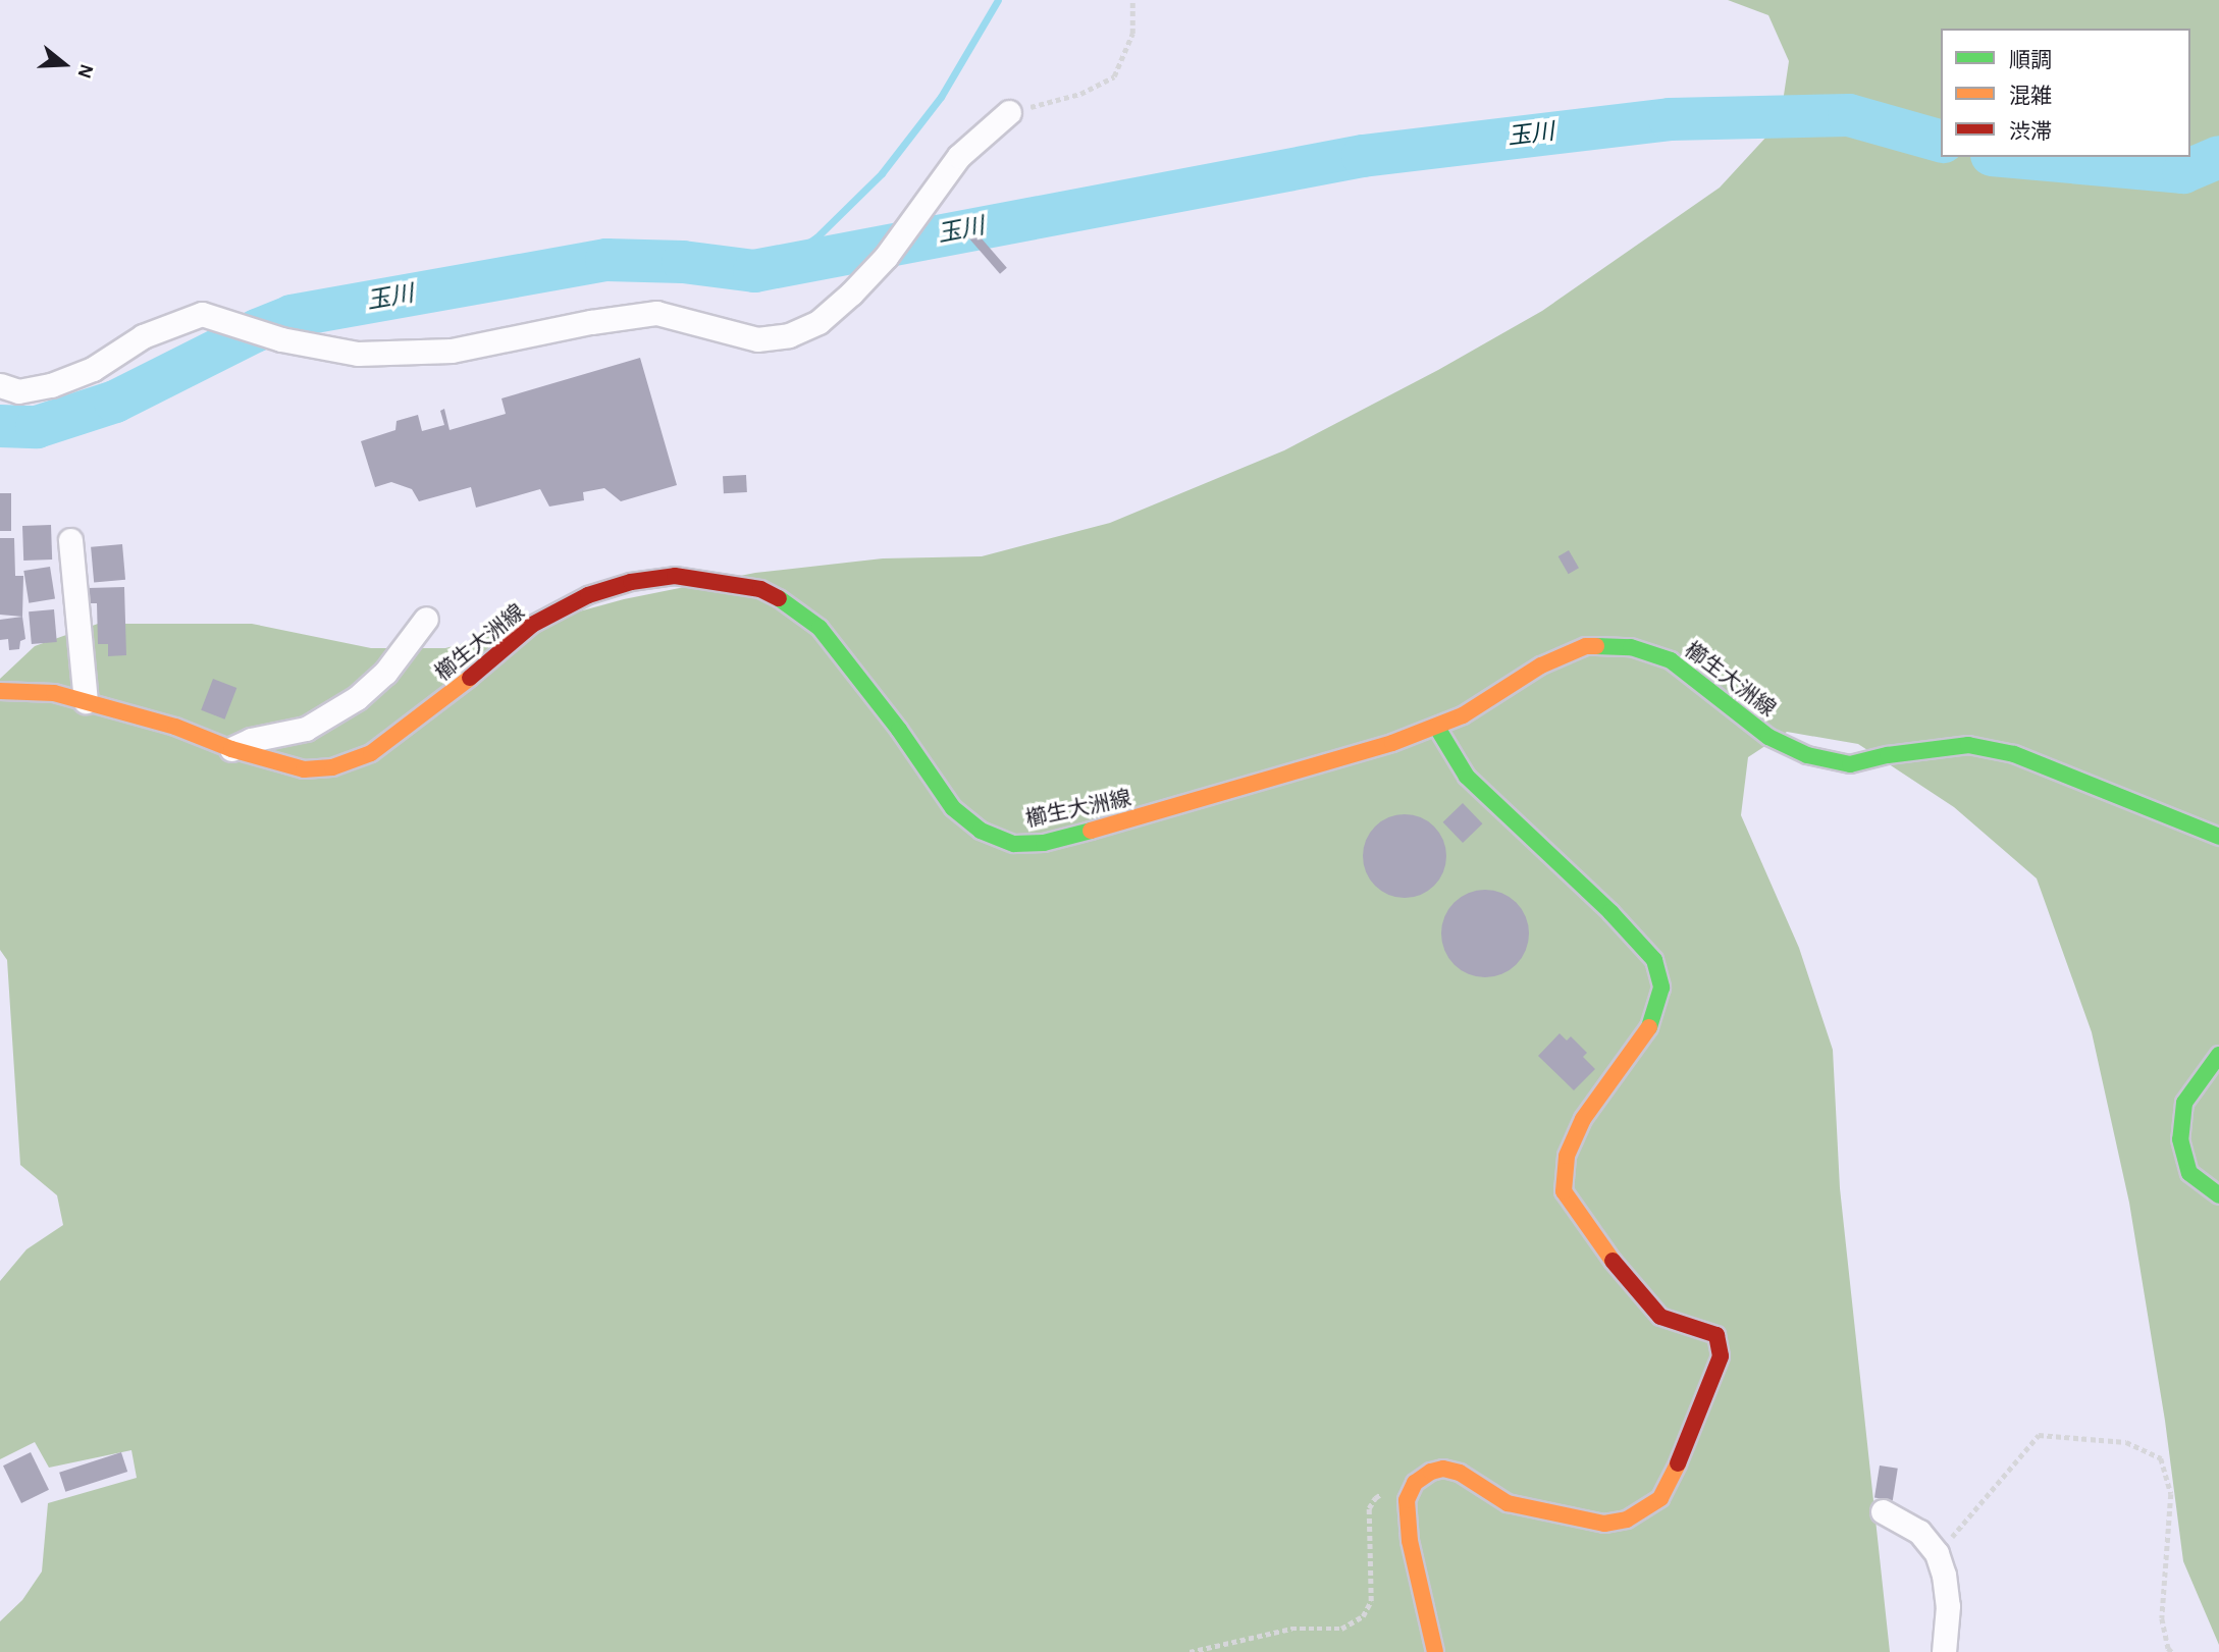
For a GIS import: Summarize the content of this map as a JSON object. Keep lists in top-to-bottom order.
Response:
{
  "streets": {
    "main road": ["櫛生大洲線"]
  },
  "water": ["玉川"],
  "legend": ["順調", "混雑", "渋滞"],
  "north": "right"
}
